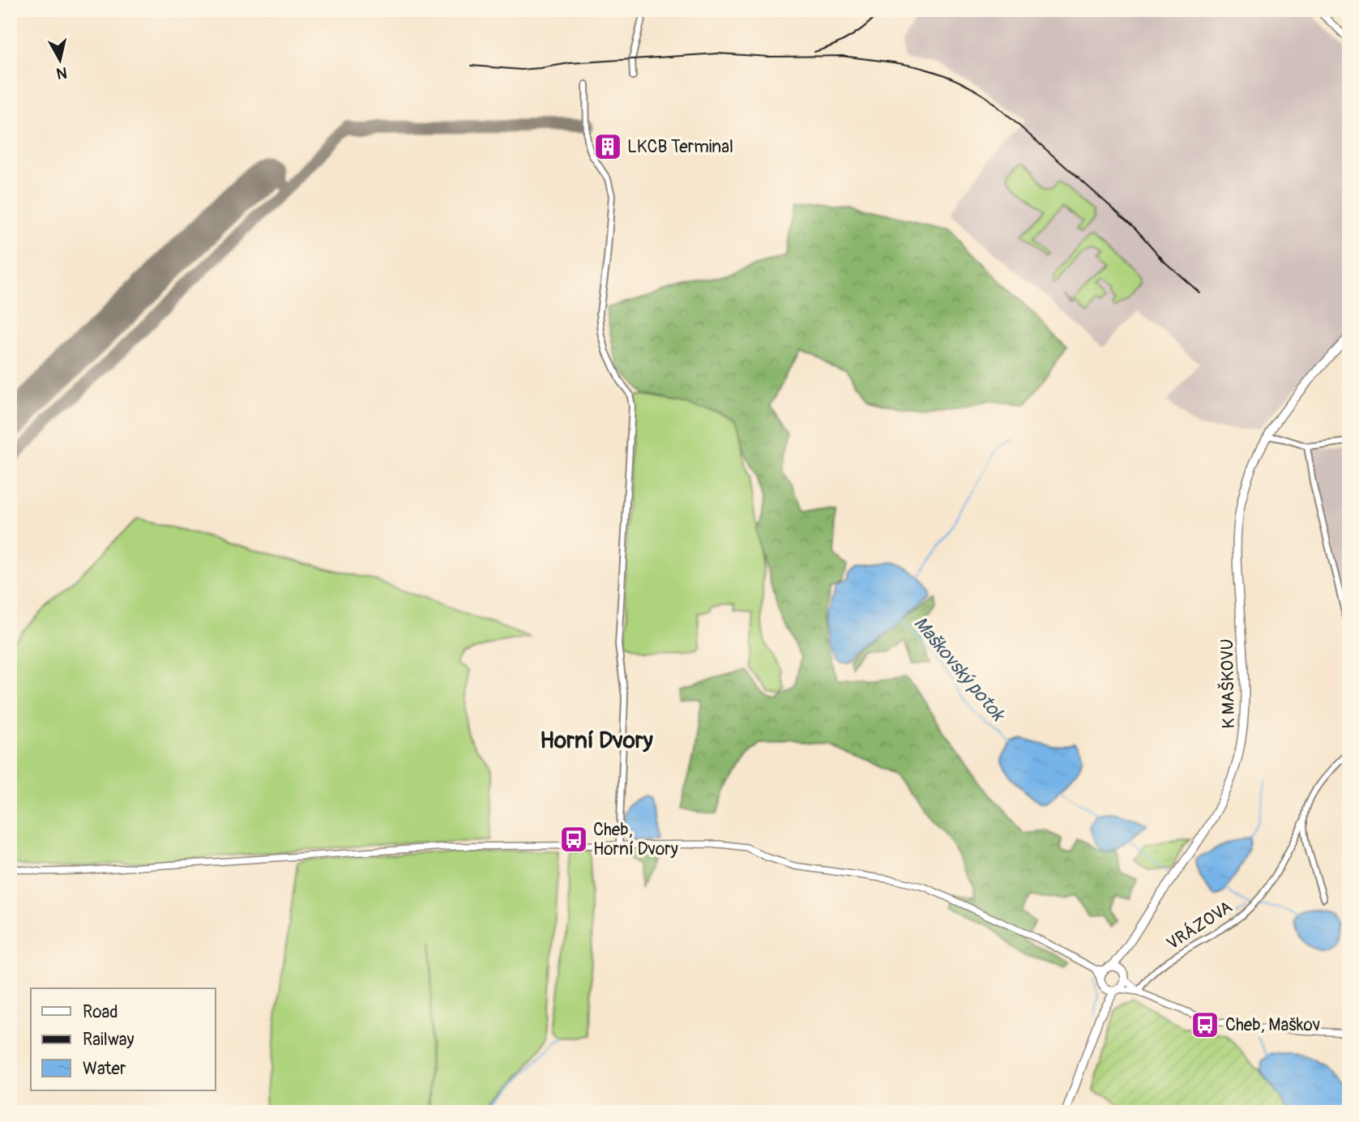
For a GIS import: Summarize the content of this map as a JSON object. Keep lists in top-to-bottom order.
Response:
{
  "streets": {
    "main road": ["K MAŠKOVU"],
    "street": ["VRÁZOVA"]
  },
  "districts": ["Horní Dvory"],
  "water": ["Maškovský potok"],
  "places": {
    "building": ["LKCB Terminal"],
    "bus stop": ["Cheb, Horní Dvory", "Cheb, Maškov"]
  },
  "legend": ["Road", "Railway", "Water"],
  "north": "bottom"
}
